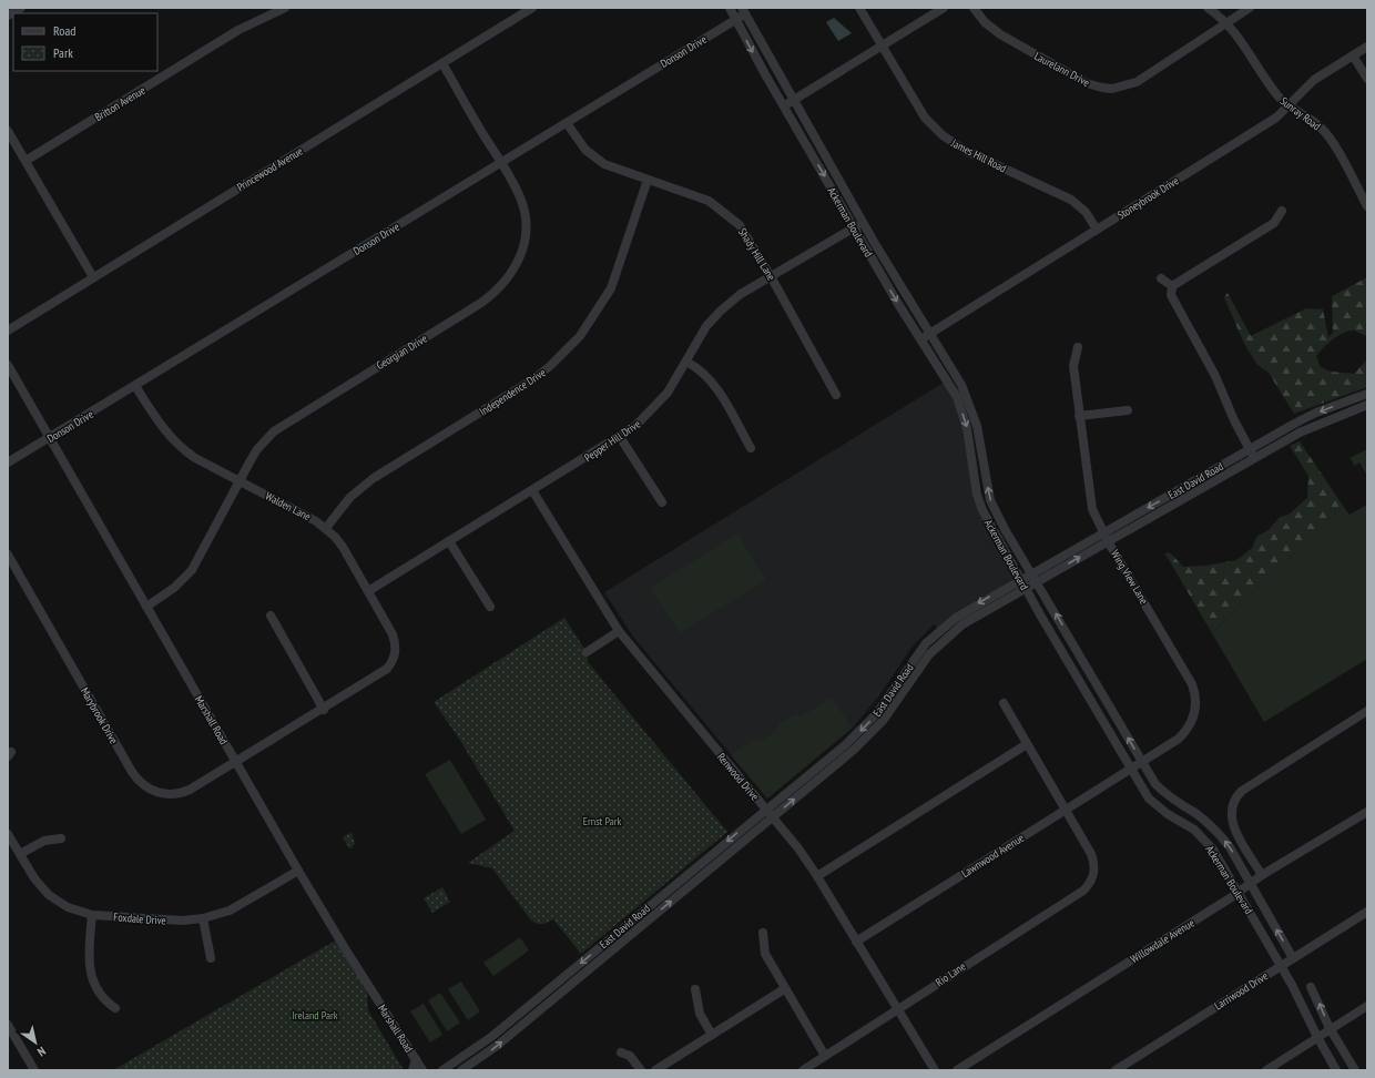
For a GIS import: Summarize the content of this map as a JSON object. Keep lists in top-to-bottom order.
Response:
{
  "streets": {
    "street": [
      "Donson Drive",
      "Laurelann Drive",
      "Britton Avenue",
      "Sunray Road",
      "James Hill Road",
      "Princewood Avenue",
      "Stoneybrook Drive",
      "Ackerman Boulevard",
      "Shady Hill Lane",
      "Georgian Drive",
      "Independence Drive",
      "Pepper Hill Drive",
      "East David Road",
      "Walden Lane",
      "Wing View Lane",
      "Marybrook Drive",
      "Marshall Road",
      "Renwood Drive",
      "Lawnwood Avenue",
      "Foxdale Drive",
      "Willowdale Avenue",
      "Rio Lane",
      "Larriwood Drive"
    ]
  },
  "crossings": [
    ["Donson Drive", "Ackerman Boulevard"],
    ["Donson Drive", "Shady Hill Lane"],
    ["Donson Drive", "Georgian Drive"],
    ["Donson Drive", "Walden Lane"],
    ["Donson Drive", "Marshall Road"],
    ["Laurelann Drive", "Sunray Road"],
    ["Sunray Road", "Stoneybrook Drive"],
    ["James Hill Road", "Stoneybrook Drive"],
    ["Princewood Avenue", "Georgian Drive"],
    ["Stoneybrook Drive", "Ackerman Boulevard"],
    ["Ackerman Boulevard", "Pepper Hill Drive"],
    ["Ackerman Boulevard", "East David Road"],
    ["Ackerman Boulevard", "Wing View Lane"],
    ["Ackerman Boulevard", "Lawnwood Avenue"],
    ["Ackerman Boulevard", "Willowdale Avenue"],
    ["Ackerman Boulevard", "Larriwood Drive"],
    ["Shady Hill Lane", "Independence Drive"],
    ["Shady Hill Lane", "Pepper Hill Drive"],
    ["Georgian Drive", "Walden Lane"],
    ["Georgian Drive", "Marshall Road"],
    ["Independence Drive", "Walden Lane"],
    ["Pepper Hill Drive", "Walden Lane"],
    ["Pepper Hill Drive", "Renwood Drive"],
    ["East David Road", "Wing View Lane"],
    ["East David Road", "Renwood Drive"],
    ["Walden Lane", "Marybrook Drive"],
    ["Wing View Lane", "Lawnwood Avenue"],
    ["Marybrook Drive", "Marshall Road"],
    ["Marshall Road", "Foxdale Drive"],
    ["Renwood Drive", "Lawnwood Avenue"],
    ["Renwood Drive", "Rio Lane"],
    ["Lawnwood Avenue", "Rio Lane"]
  ],
  "parks": ["Ernst Park", "Ireland Park"],
  "legend": ["Road", "Park"],
  "north": "bottom right"
}
